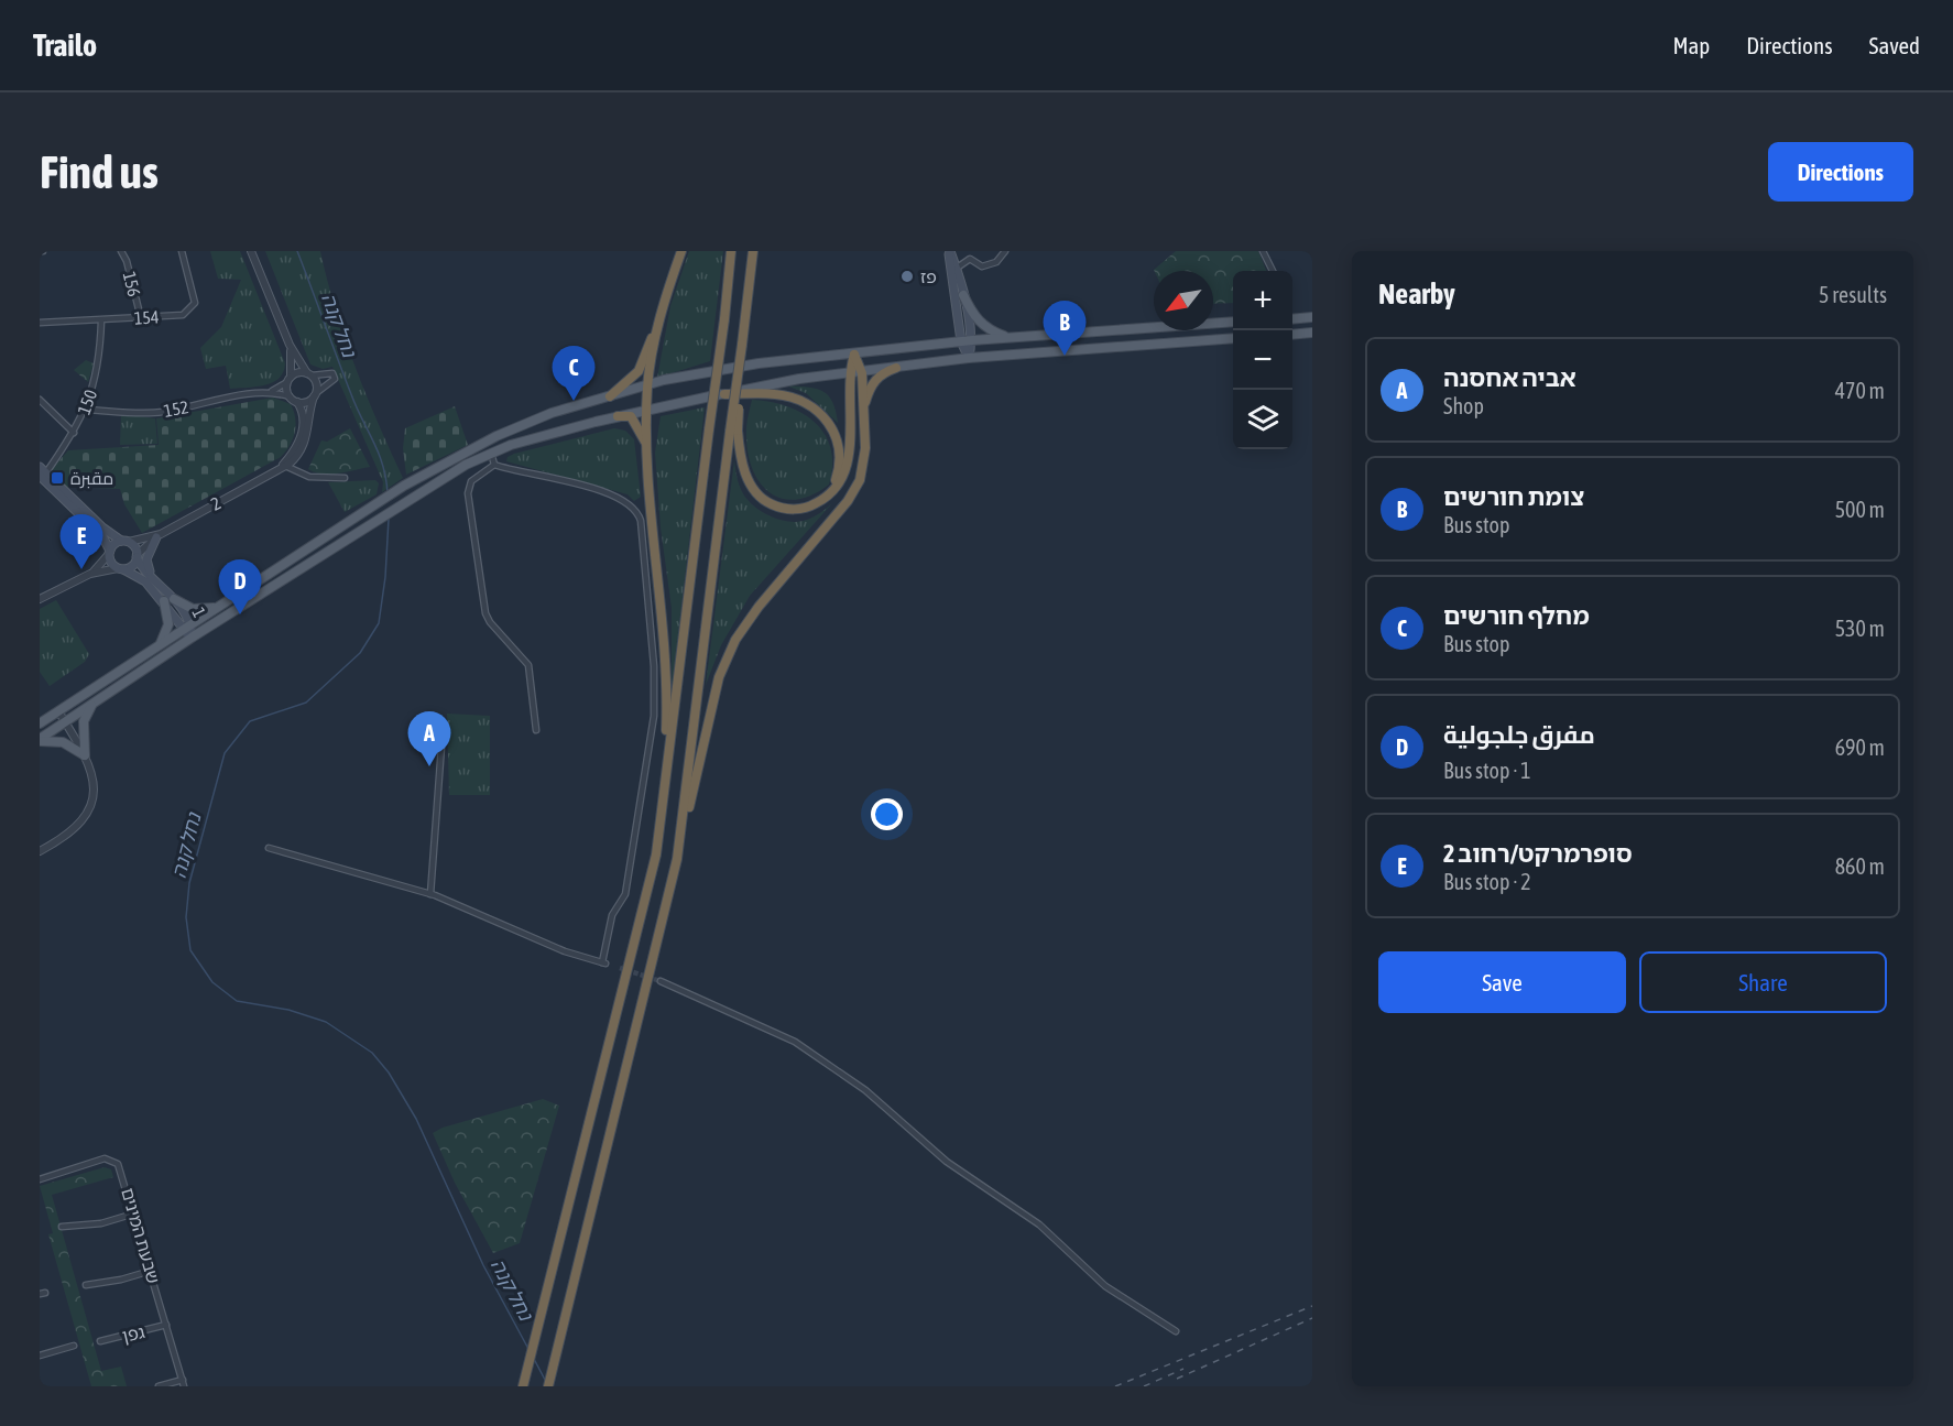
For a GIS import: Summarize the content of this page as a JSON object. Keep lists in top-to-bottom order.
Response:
{
  "streets": {
    "main road": ["1"],
    "street": [
      "156",
      "154",
      "150",
      "152",
      "2",
      "שבעת המינים",
      "גפן"
    ]
  },
  "crossings": [
    ["156", "154"],
    ["154", "150"],
    ["150", "152"],
    ["152", "2"],
    ["2", "1"],
    ["שבעת המינים", "גפן"]
  ],
  "water": ["נחל קנה"],
  "places": {
    "other": ["פז"],
    "transit": ["مقبرة"]
  },
  "north": "bottom left",
  "page": {
    "header": "Trailo",
    "nav": ["Map", "Directions", "Saved"],
    "buttons": [
      "Directions",
      ["Save", "Share"]
    ],
    "title": "Find us",
    "heading": ["Nearby", "5 results"],
    "map_buttons": ["+", "−"],
    "pins": [
      "B",
      "C",
      "E",
      "D",
      "A"
    ],
    "list": [
      {
        "mark": "A",
        "name": "אביה אחסנה",
        "note": "Shop",
        "value": "470 m"
      },
      {
        "mark": "B",
        "name": "צומת חורשים",
        "note": "Bus stop",
        "value": "500 m"
      },
      {
        "mark": "C",
        "name": "מחלף חורשים",
        "note": "Bus stop",
        "value": "530 m"
      },
      {
        "mark": "D",
        "name": "مفرق جلجولية",
        "note": "Bus stop · 1",
        "value": "690 m"
      },
      {
        "mark": "E",
        "name": "סופרמרקט/רחוב 2",
        "note": "Bus stop · 2",
        "value": "860 m"
      }
    ]
  }
}
